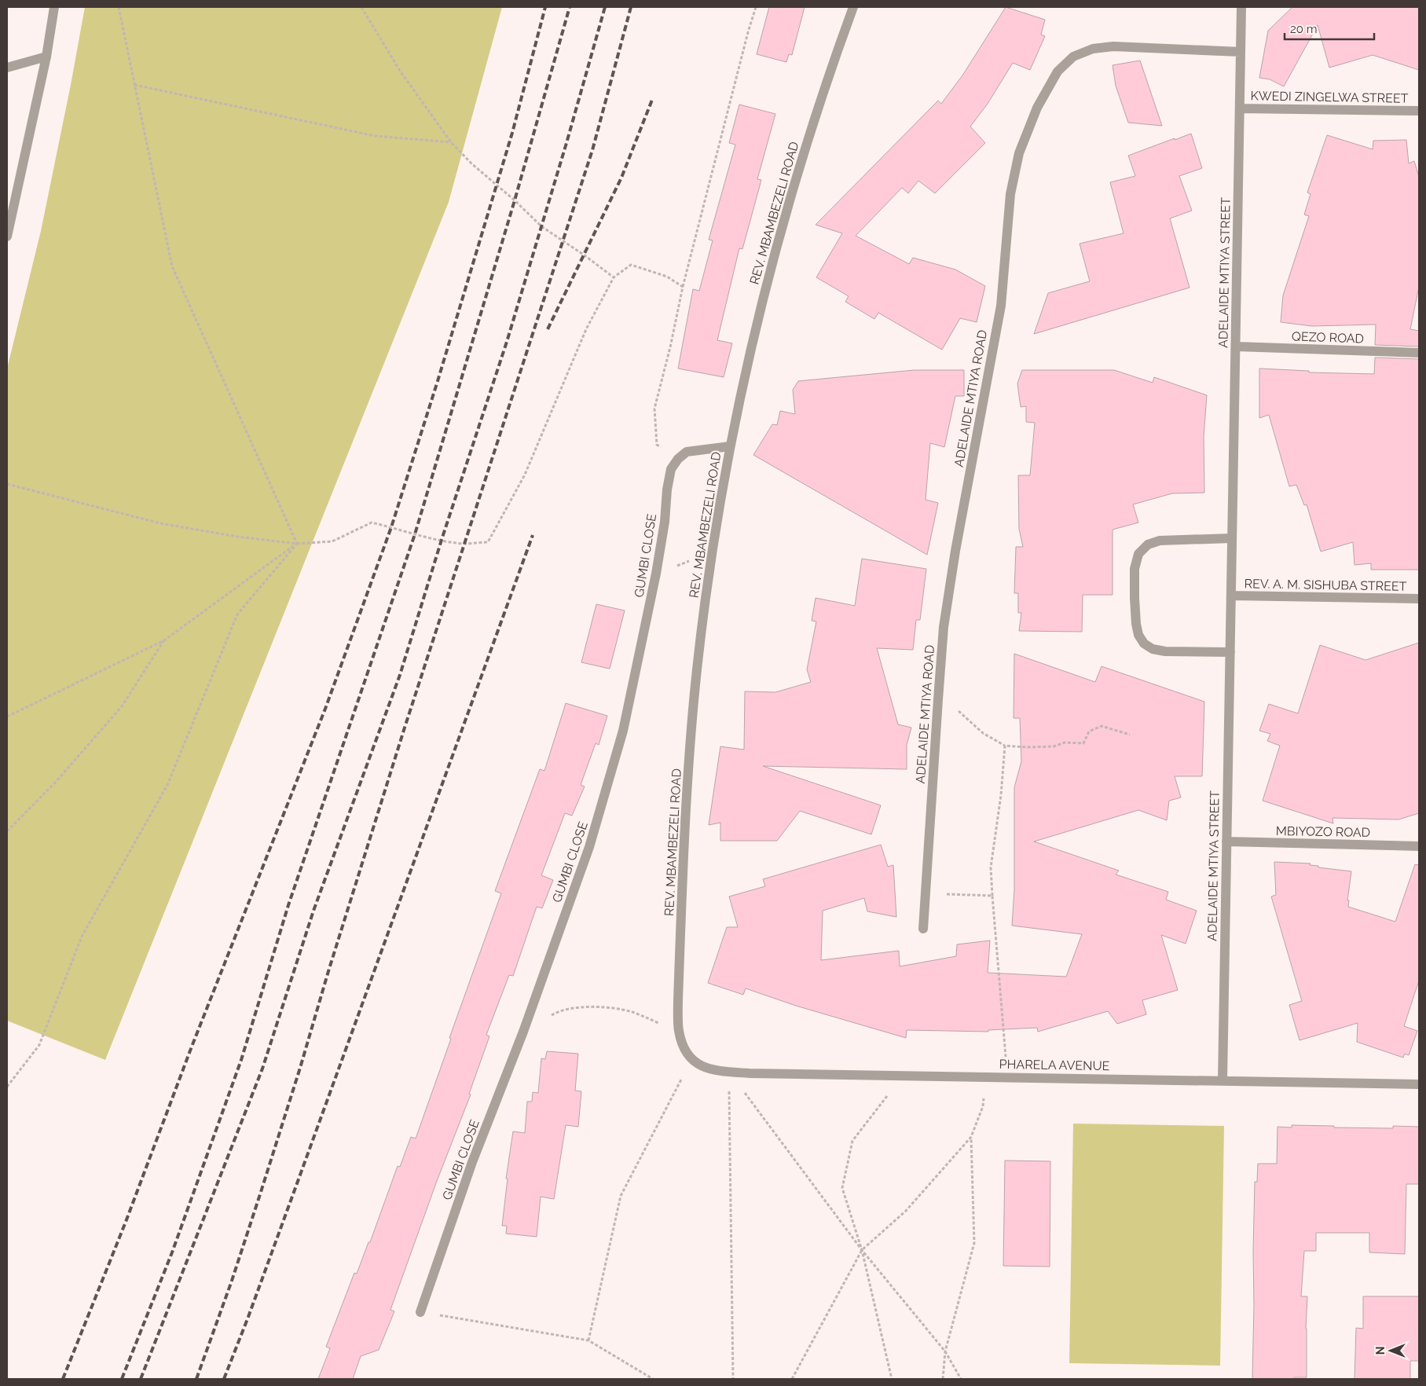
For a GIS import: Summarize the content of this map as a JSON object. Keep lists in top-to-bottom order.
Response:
{
  "streets": {
    "street": [
      "KWEDI ZINGELWA STREET",
      "REV. MBAMBEZELI ROAD",
      "ADELAIDE MTIYA STREET",
      "QEZO ROAD",
      "ADELAIDE MTIYA ROAD",
      "GUMBI CLOSE",
      "REV. A. M. SISHUBA STREET",
      "MBIYOZO ROAD",
      "PHARELA AVENUE"
    ]
  },
  "crossings": [
    ["KWEDI ZINGELWA STREET", "ADELAIDE MTIYA STREET"],
    ["REV. MBAMBEZELI ROAD", "PHARELA AVENUE"],
    ["ADELAIDE MTIYA STREET", "QEZO ROAD"],
    ["ADELAIDE MTIYA STREET", "ADELAIDE MTIYA ROAD"],
    ["ADELAIDE MTIYA STREET", "REV. A. M. SISHUBA STREET"],
    ["ADELAIDE MTIYA STREET", "MBIYOZO ROAD"],
    ["ADELAIDE MTIYA STREET", "PHARELA AVENUE"]
  ],
  "scale_bar": "20 m",
  "north": "left"
}
